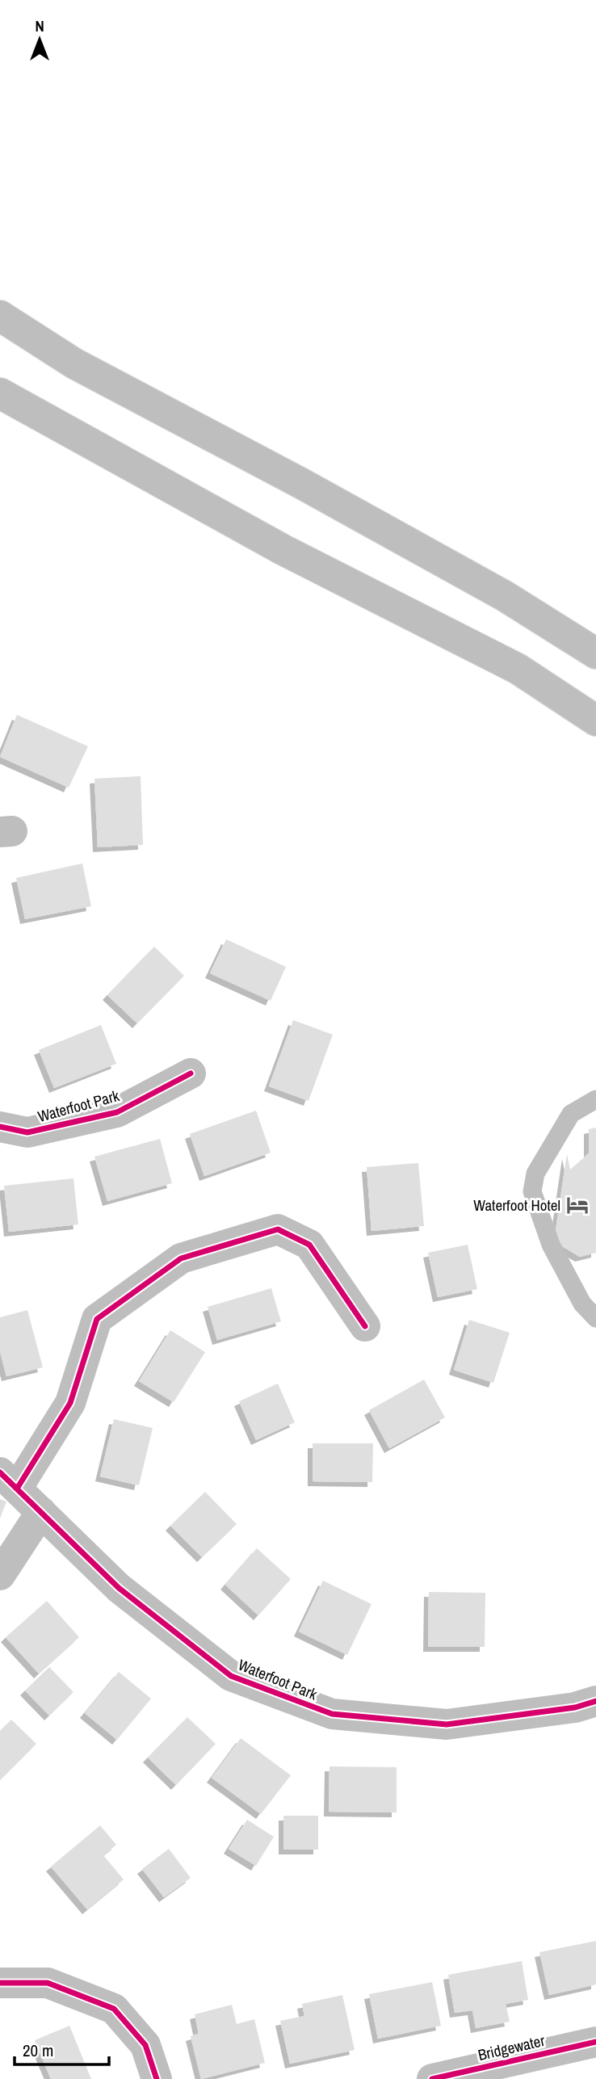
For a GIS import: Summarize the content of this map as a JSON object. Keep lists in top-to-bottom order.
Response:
{
  "streets": {
    "main road": ["Waterfoot Park", "Bridgewater"]
  },
  "places": {
    "hotel": ["Waterfoot Hotel"]
  },
  "scale_bar": "20 m",
  "north": "top"
}
